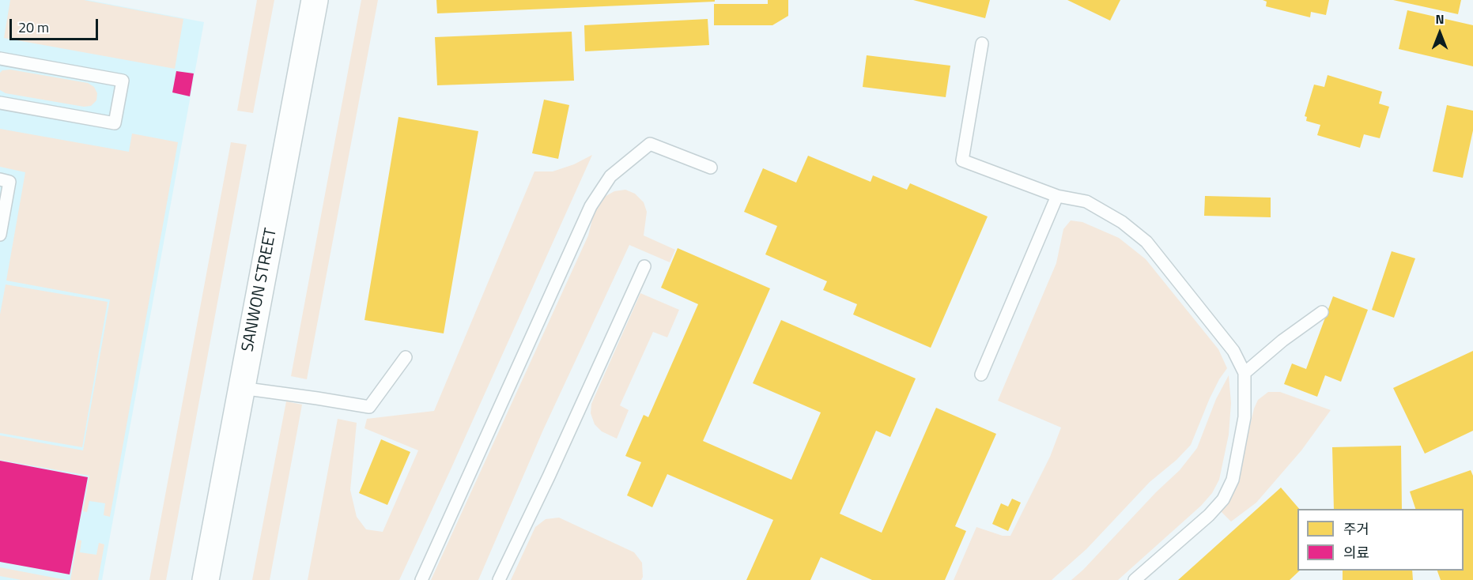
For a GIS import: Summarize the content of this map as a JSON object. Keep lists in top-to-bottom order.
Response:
{
  "streets": {
    "main road": ["SANWON STREET"]
  },
  "legend": ["주거", "의료"],
  "scale_bar": "20 m",
  "north": "top"
}
